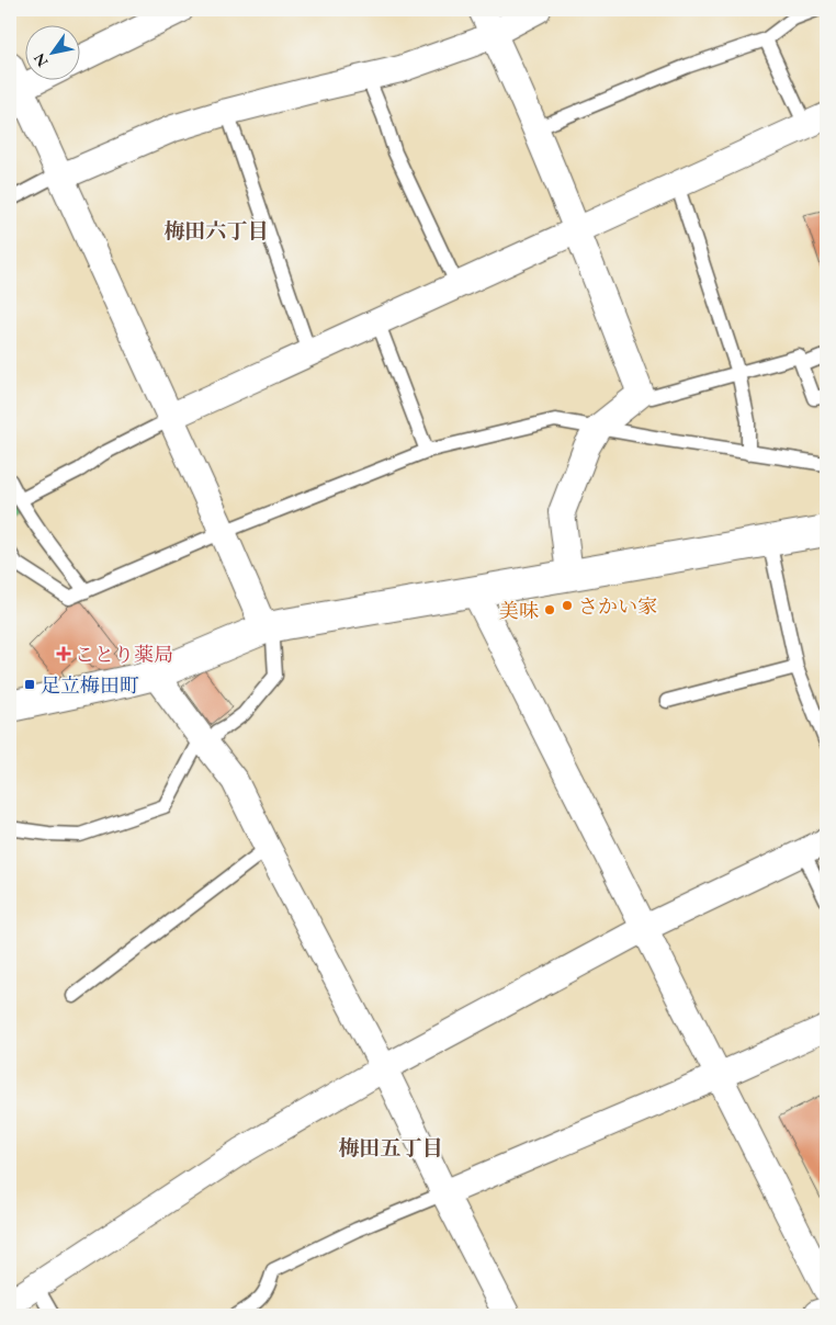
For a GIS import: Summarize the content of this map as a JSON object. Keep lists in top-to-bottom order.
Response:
{
  "districts": ["梅田六丁目", "梅田五丁目"],
  "places": {
    "other": ["さかい家", "美味"],
    "health": ["ことり薬局"],
    "transit": ["足立梅田町"]
  },
  "north": "bottom left"
}
